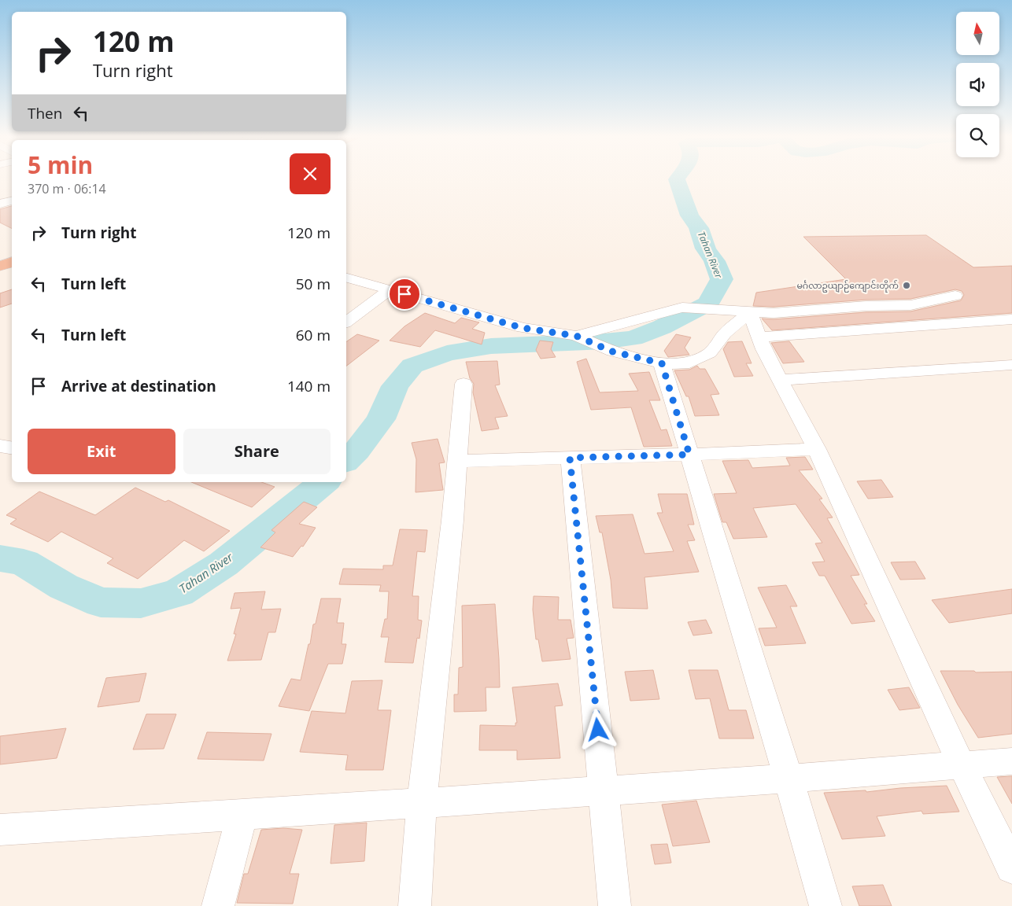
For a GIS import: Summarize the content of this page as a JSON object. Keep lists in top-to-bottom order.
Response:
{
  "water": ["Tahan River"],
  "places": ["မင်္ဂလာဥယျာဉ်ကျောင်းတိုက်"],
  "north": "top",
  "page": {
    "turn": ["120 m", "Turn right"],
    "then": "Then",
    "heading": ["5 min", "370 m · 06:14"],
    "list": [
      {
        "name": "Turn right",
        "value": "120 m"
      },
      {
        "name": "Turn left",
        "value": "50 m"
      },
      {
        "name": "Turn left",
        "value": "60 m"
      },
      {
        "name": "Arrive at destination",
        "value": "140 m"
      }
    ],
    "buttons": ["Exit", "Share"]
  }
}
